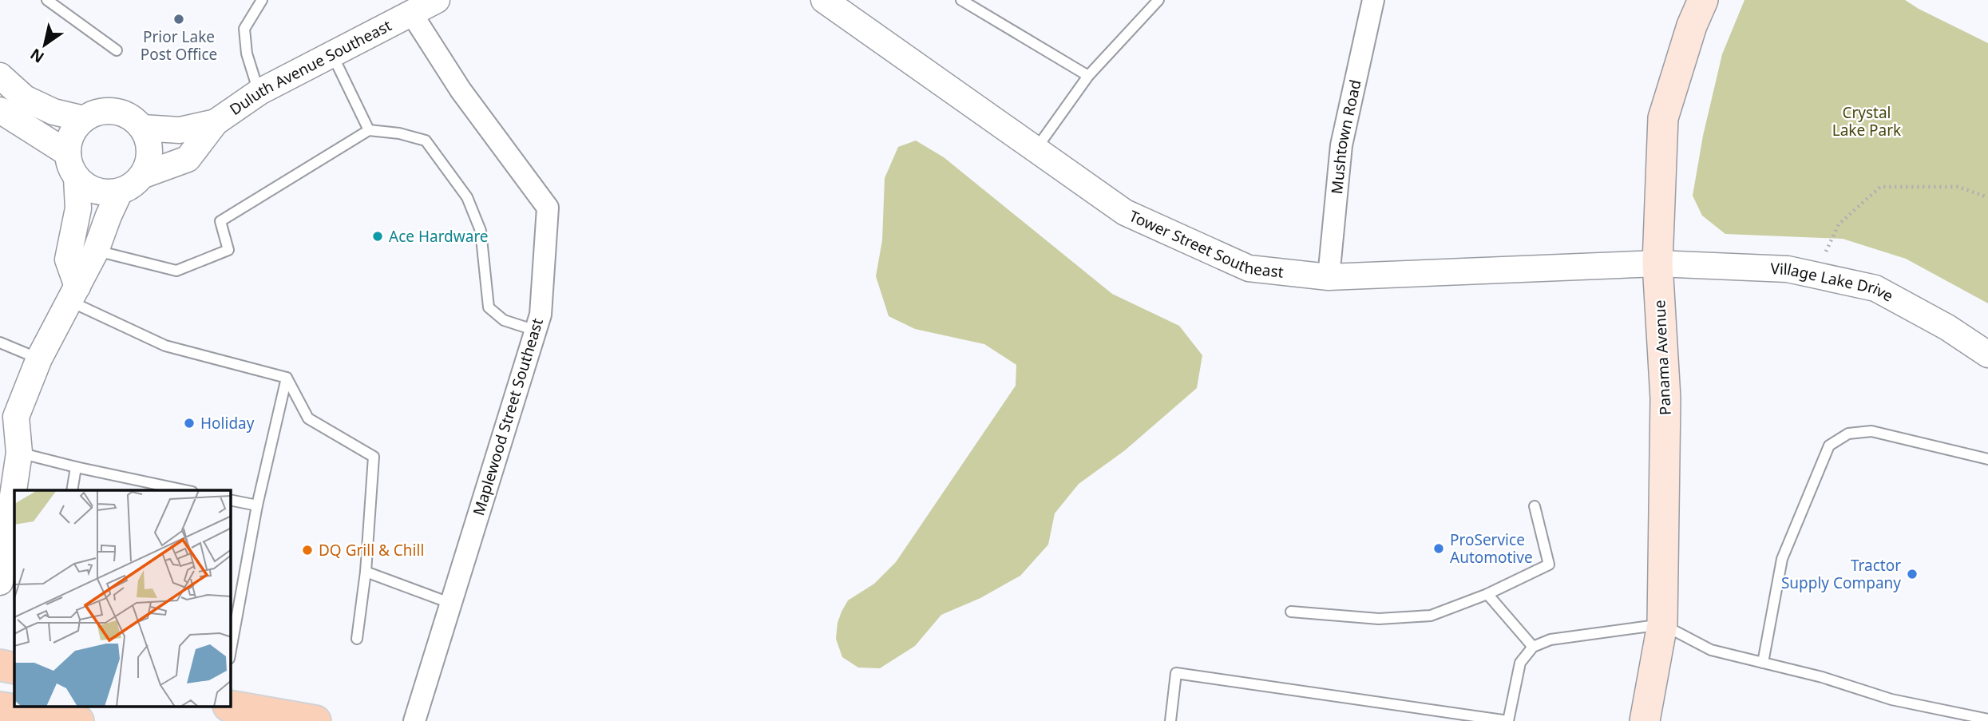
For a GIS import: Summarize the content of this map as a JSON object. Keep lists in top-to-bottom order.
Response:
{
  "streets": {
    "main road": ["Panama Avenue"],
    "street": [
      "Duluth Avenue Southeast",
      "Mushtown Road",
      "Tower Street Southeast",
      "Village Lake Drive",
      "Maplewood Street Southeast"
    ]
  },
  "crossings": [
    ["Duluth Avenue Southeast", "Maplewood Street Southeast"],
    ["Mushtown Road", "Tower Street Southeast"],
    ["Tower Street Southeast", "Village Lake Drive"],
    ["Tower Street Southeast", "Panama Avenue"],
    ["Village Lake Drive", "Panama Avenue"]
  ],
  "parks": ["Crystal Lake Park"],
  "places": [
    "Prior Lake Post Office",
    "Ace Hardware",
    "Holiday",
    "ProService Automotive",
    "DQ Grill & Chill",
    "Tractor Supply Company"
  ],
  "north": "bottom left"
}
